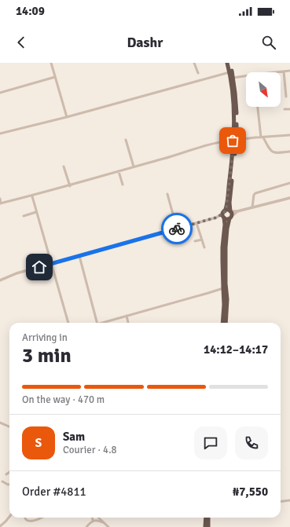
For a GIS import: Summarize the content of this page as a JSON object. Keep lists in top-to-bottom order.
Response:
{
  "north": "bottom right",
  "page": {
    "status": "14:09",
    "header": "Dashr",
    "heading": ["3 min", "Arriving in", "14:12–14:17"],
    "panel": [
      "Sam",
      "Courier · 4.8",
      "Order #4811",
      "₦7,550"
    ],
    "bar": "On the way · 470 m",
    "round": "S"
  }
}
